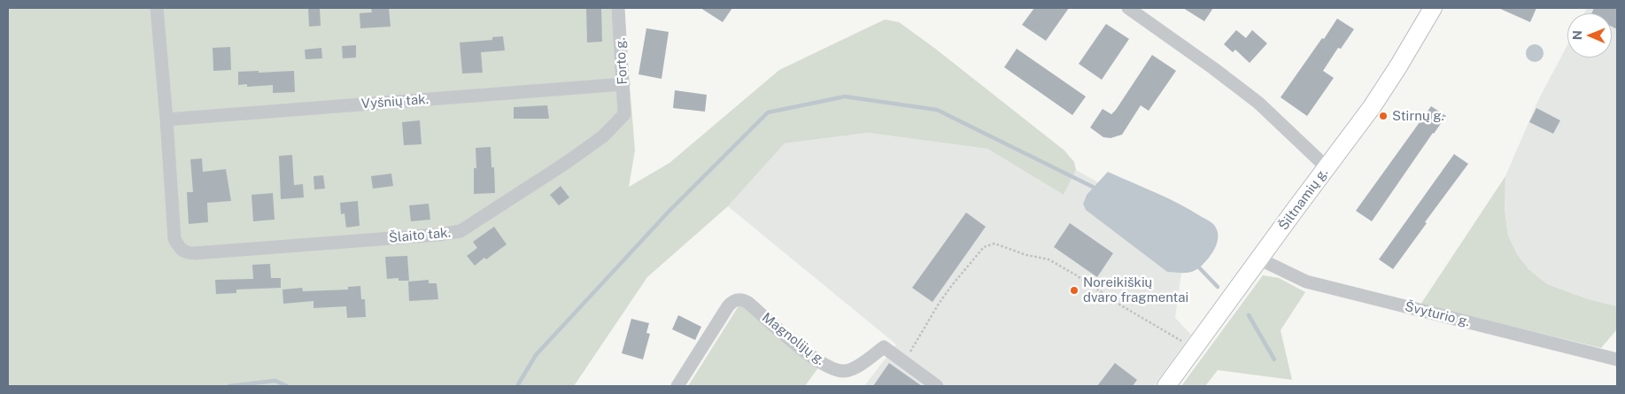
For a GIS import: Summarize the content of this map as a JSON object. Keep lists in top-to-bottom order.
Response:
{
  "streets": {
    "main road": ["Šiltnamių g."],
    "street": [
      "Forto g.",
      "Vyšnių tak.",
      "Šlaito tak.",
      "Švyturio g.",
      "Magnolijų g."
    ]
  },
  "crossings": [
    ["Forto g.", "Vyšnių tak."],
    ["Forto g.", "Šlaito tak."],
    ["Vyšnių tak.", "Šlaito tak."],
    ["Šiltnamių g.", "Švyturio g."]
  ],
  "places": ["Stirnų g.", "Noreikiškių dvaro fragmentai"],
  "north": "left"
}
